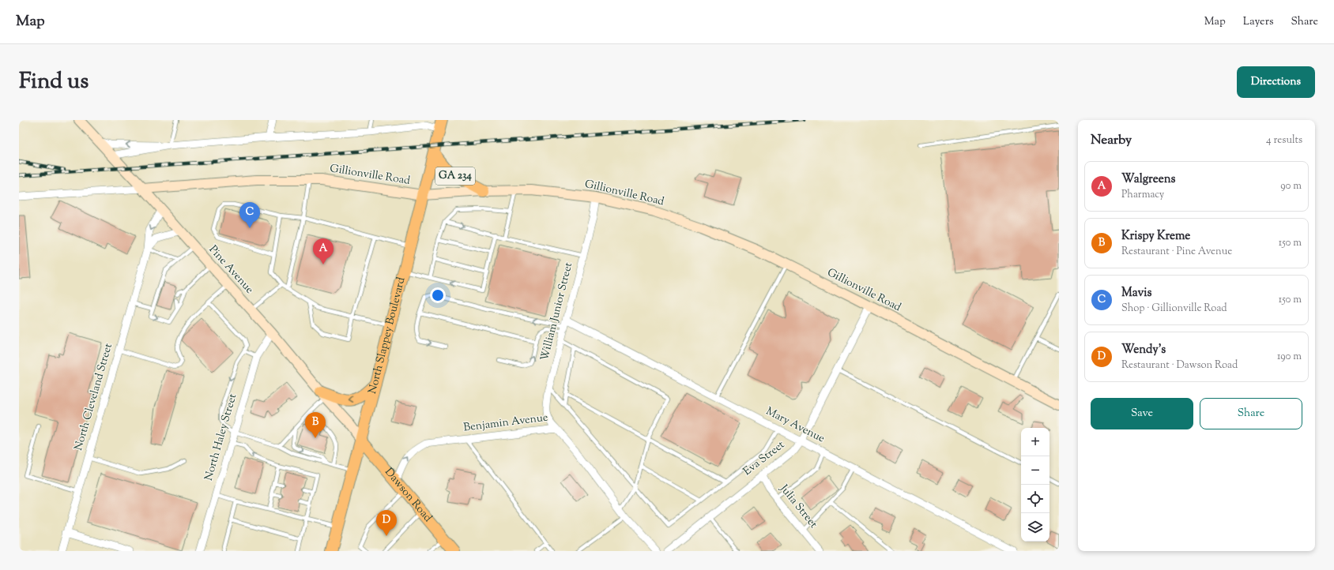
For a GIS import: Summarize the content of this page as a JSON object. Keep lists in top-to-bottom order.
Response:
{
  "streets": {
    "main road": [
      "Gillionville Road",
      "GA 234",
      "Pine Avenue",
      "North Slappey Boulevard",
      "Dawson Road"
    ],
    "street": [
      "William Junior Street",
      "North Cleveland Street",
      "Benjamin Avenue",
      "Mary Avenue",
      "North Haley Street",
      "Eva Street",
      "Julia Street"
    ]
  },
  "crossings": [
    ["Gillionville Road", "GA 234"],
    ["Gillionville Road", "Pine Avenue"],
    ["Gillionville Road", "William Junior Street"],
    ["Gillionville Road", "North Slappey Boulevard"],
    ["Gillionville Road", "Eva Street"],
    ["GA 234", "North Slappey Boulevard"],
    ["Pine Avenue", "North Slappey Boulevard"],
    ["Pine Avenue", "North Cleveland Street"],
    ["Pine Avenue", "North Haley Street"],
    ["Pine Avenue", "Dawson Road"],
    ["William Junior Street", "Benjamin Avenue"],
    ["William Junior Street", "Mary Avenue"],
    ["North Slappey Boulevard", "Dawson Road"],
    ["Benjamin Avenue", "Dawson Road"],
    ["Mary Avenue", "Eva Street"],
    ["Eva Street", "Julia Street"]
  ],
  "page": {
    "header": "Map",
    "nav": ["Map", "Layers", "Share"],
    "title": "Find us",
    "buttons": [
      "Directions",
      ["Save", "Share"]
    ],
    "heading": ["Nearby", "4 results"],
    "list": [
      {
        "mark": "A",
        "name": "Walgreens",
        "note": "Pharmacy",
        "value": "90 m"
      },
      {
        "mark": "B",
        "name": "Krispy Kreme",
        "note": "Restaurant · Pine Avenue",
        "value": "150 m"
      },
      {
        "mark": "C",
        "name": "Mavis",
        "note": "Shop · Gillionville Road",
        "value": "150 m"
      },
      {
        "mark": "D",
        "name": "Wendy's",
        "note": "Restaurant · Dawson Road",
        "value": "190 m"
      }
    ],
    "pins": [
      "C",
      "A",
      "B",
      "D"
    ],
    "map_buttons": ["+", "−"]
  }
}
